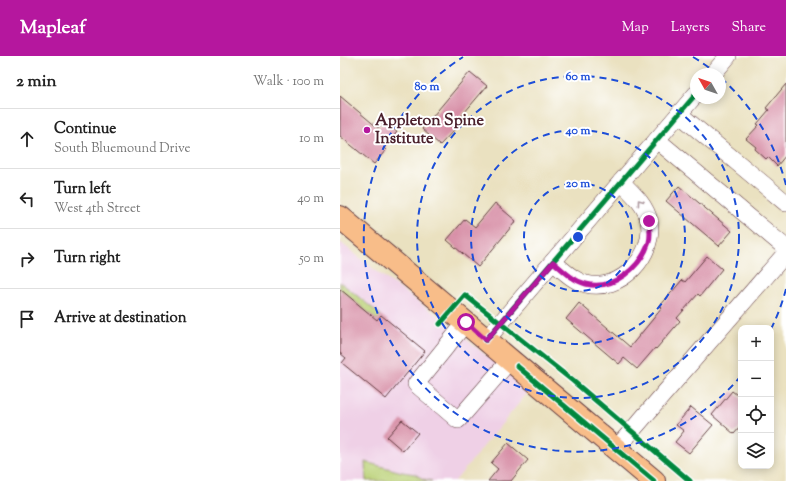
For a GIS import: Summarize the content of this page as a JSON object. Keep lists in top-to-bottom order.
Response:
{
  "places": ["Appleton Spine Institute"],
  "north": "top left",
  "page": {
    "header": "Mapleaf",
    "nav": ["Map", "Layers", "Share"],
    "heading": ["2 min", "Walk · 100 m"],
    "list": [
      ["Continue", "South Bluemound Drive", "10 m"],
      ["Turn left", "West 4th Street", "40 m"],
      ["Turn right", "50 m"],
      "Arrive at destination"
    ],
    "map_buttons": ["+", "−"]
  },
  "rings": [
    "60 m",
    "80 m",
    "40 m",
    "20 m"
  ]
}
